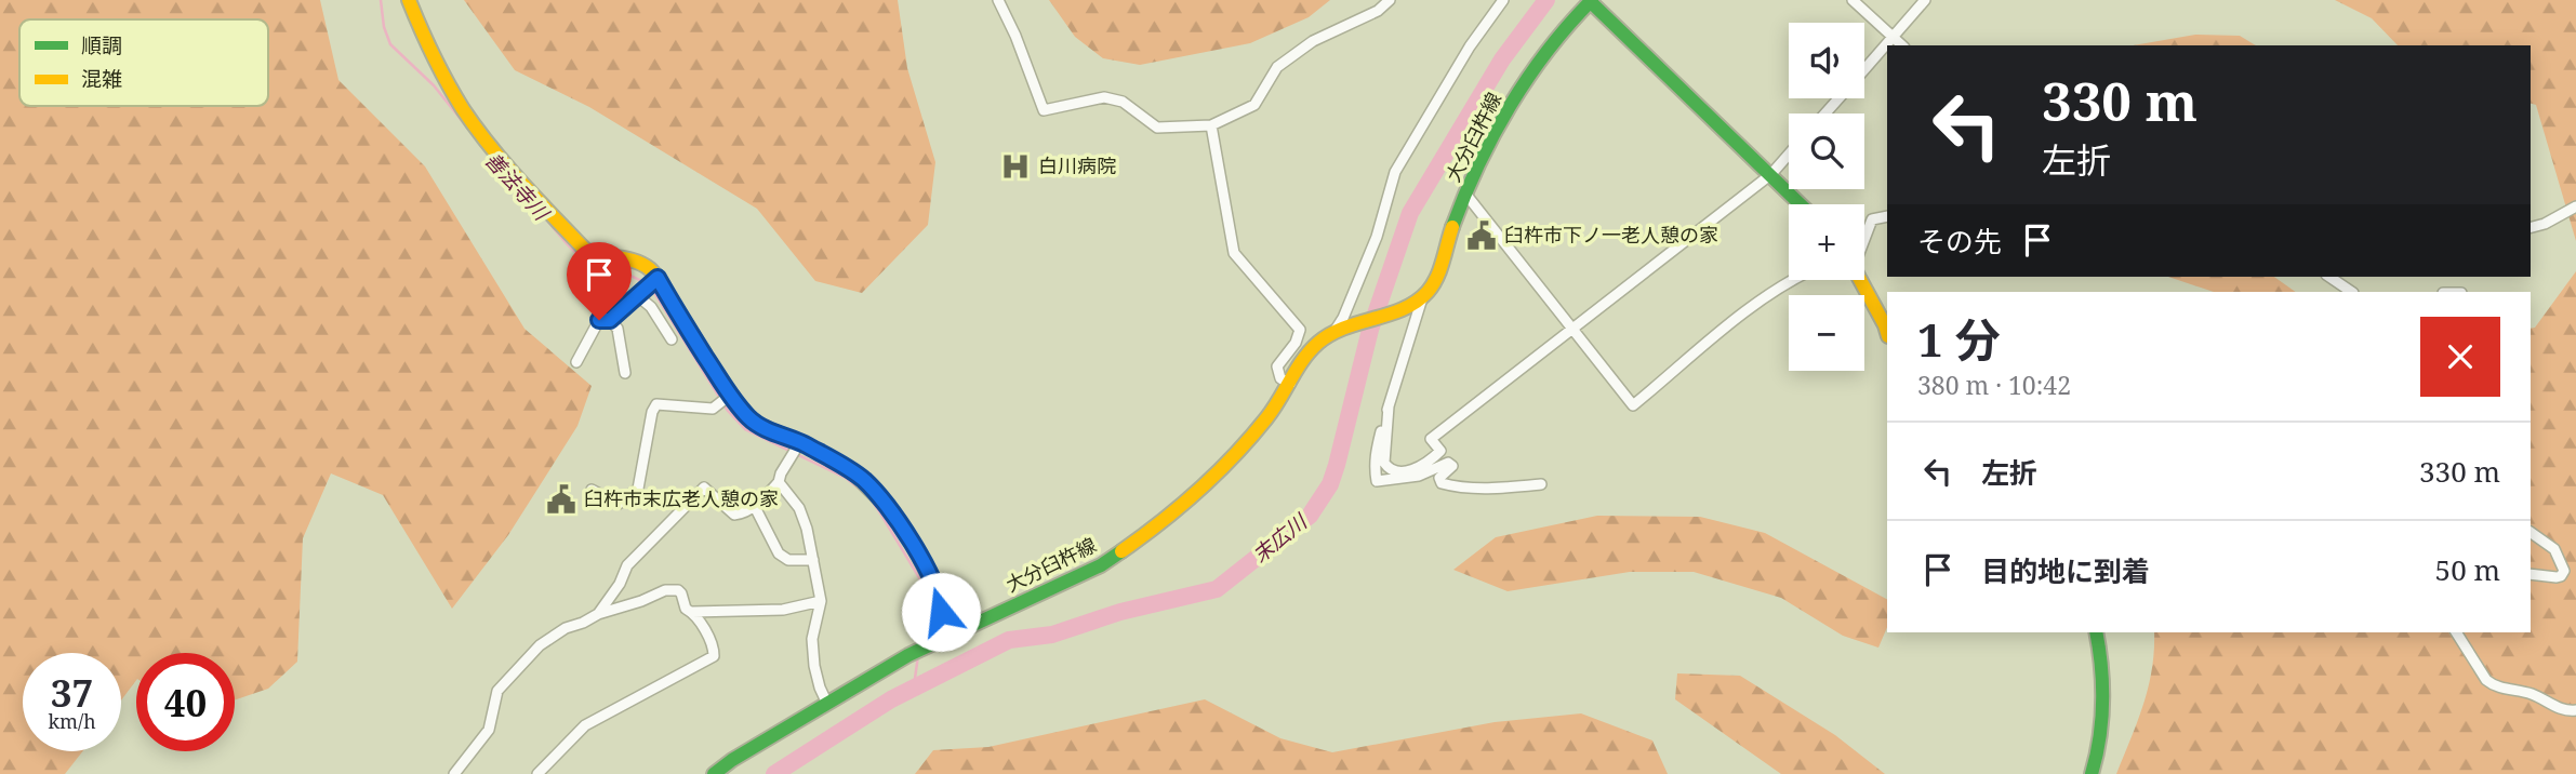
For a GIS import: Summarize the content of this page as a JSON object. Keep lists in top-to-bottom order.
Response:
{
  "streets": {
    "street": ["大分臼杵線"]
  },
  "water": ["善法寺川", "末広川"],
  "places": {
    "hospital": ["白川病院"],
    "public building": ["臼杵市下ノ一老人憩の家", "臼杵市末広老人憩の家"]
  },
  "legend": ["順調", "混雑"],
  "page": {
    "map_buttons": ["+", "−"],
    "turn": ["330 m", "左折"],
    "then": "その先",
    "heading": ["1 分", "380 m · 10:42"],
    "list": [
      {
        "name": "左折",
        "value": "330 m"
      },
      {
        "name": "目的地に到着",
        "value": "50 m"
      }
    ],
    "speed": "37 km/h",
    "limit": "40"
  }
}
